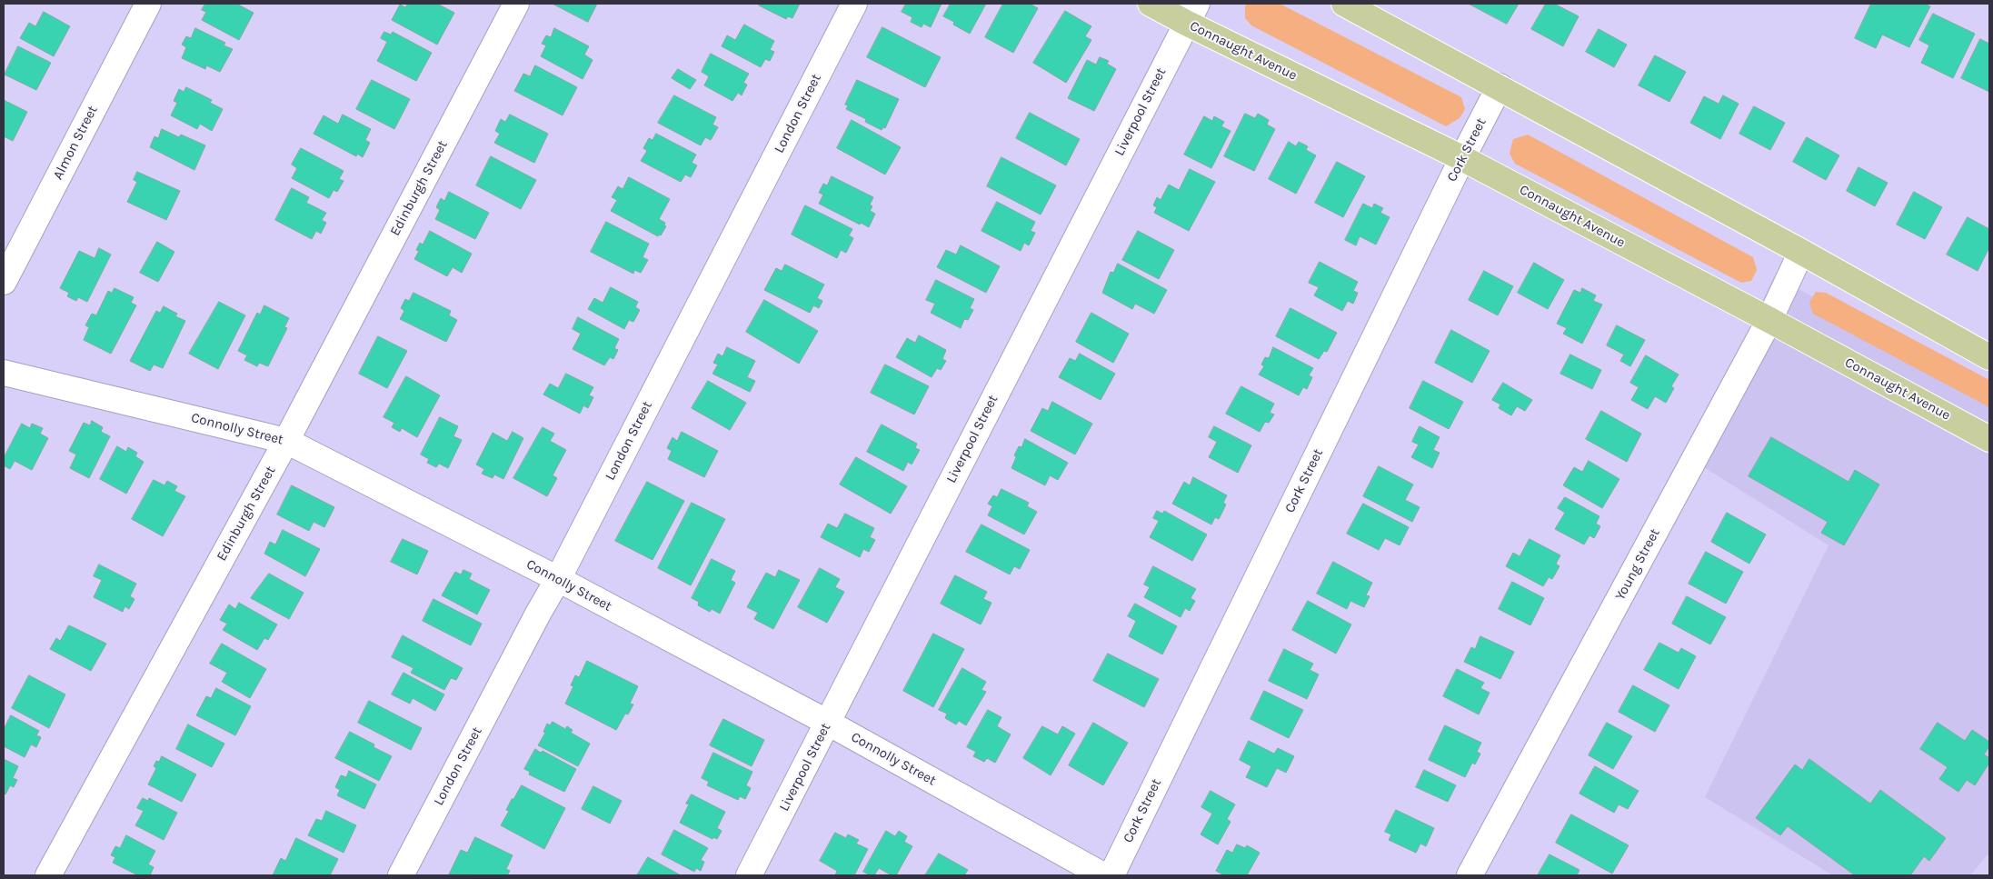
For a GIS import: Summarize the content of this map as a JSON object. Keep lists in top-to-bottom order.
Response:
{
  "streets": {
    "main road": ["Connaught Avenue"],
    "street": [
      "Liverpool Street",
      "London Street",
      "Almon Street",
      "Cork Street",
      "Edinburgh Street",
      "Connolly Street",
      "Young Street"
    ]
  },
  "crossings": [
    ["Connaught Avenue", "Liverpool Street"],
    ["Connaught Avenue", "Cork Street"],
    ["Connaught Avenue", "Young Street"],
    ["Liverpool Street", "Connolly Street"],
    ["London Street", "Connolly Street"],
    ["Edinburgh Street", "Connolly Street"]
  ]
}
